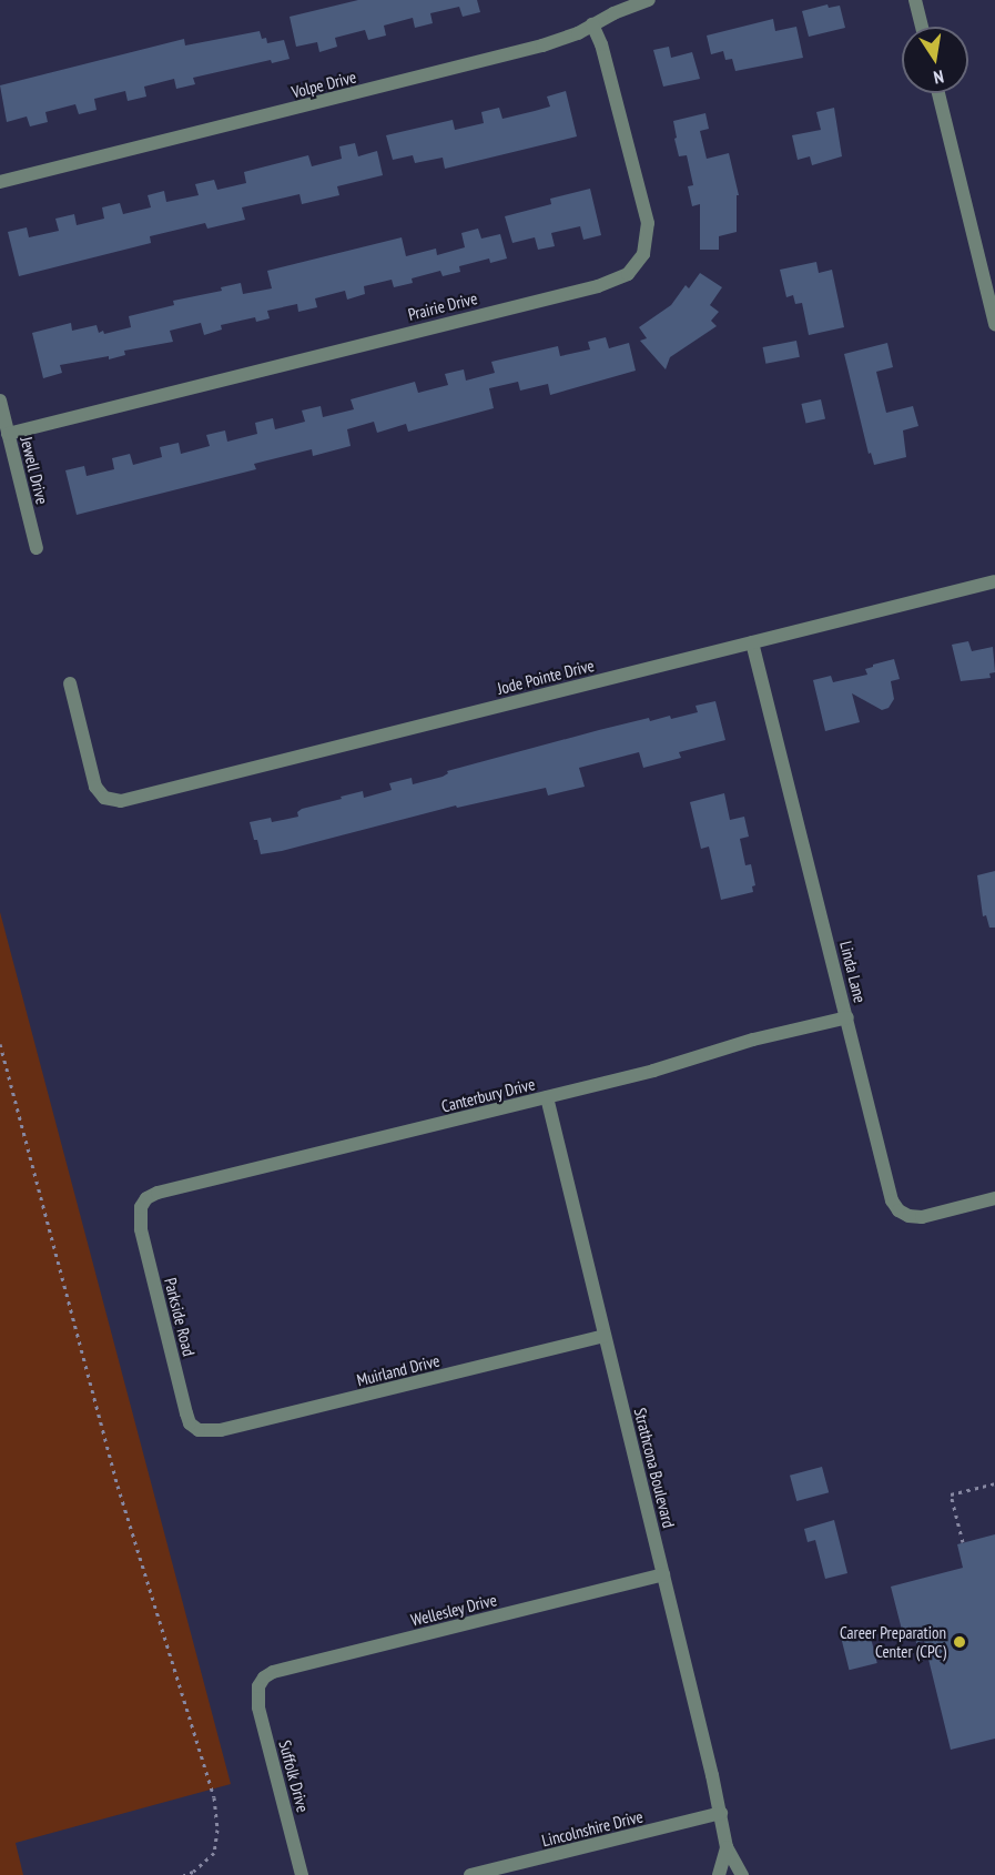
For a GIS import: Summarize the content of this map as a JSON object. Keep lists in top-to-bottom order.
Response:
{
  "streets": {
    "street": [
      "Volpe Drive",
      "Prairie Drive",
      "Jewell Drive",
      "Jode Pointe Drive",
      "Linda Lane",
      "Canterbury Drive",
      "Parkside Road",
      "Muirland Drive",
      "Strathcona Boulevard",
      "Wellesley Drive",
      "Suffolk Drive",
      "Lincolnshire Drive"
    ]
  },
  "crossings": [
    ["Volpe Drive", "Prairie Drive"],
    ["Prairie Drive", "Jewell Drive"],
    ["Jode Pointe Drive", "Linda Lane"],
    ["Linda Lane", "Canterbury Drive"],
    ["Canterbury Drive", "Parkside Road"],
    ["Canterbury Drive", "Strathcona Boulevard"],
    ["Parkside Road", "Muirland Drive"],
    ["Muirland Drive", "Strathcona Boulevard"],
    ["Strathcona Boulevard", "Wellesley Drive"],
    ["Strathcona Boulevard", "Lincolnshire Drive"],
    ["Wellesley Drive", "Suffolk Drive"]
  ],
  "places": ["Career Preparation Center (CPC)"],
  "north": "bottom"
}
